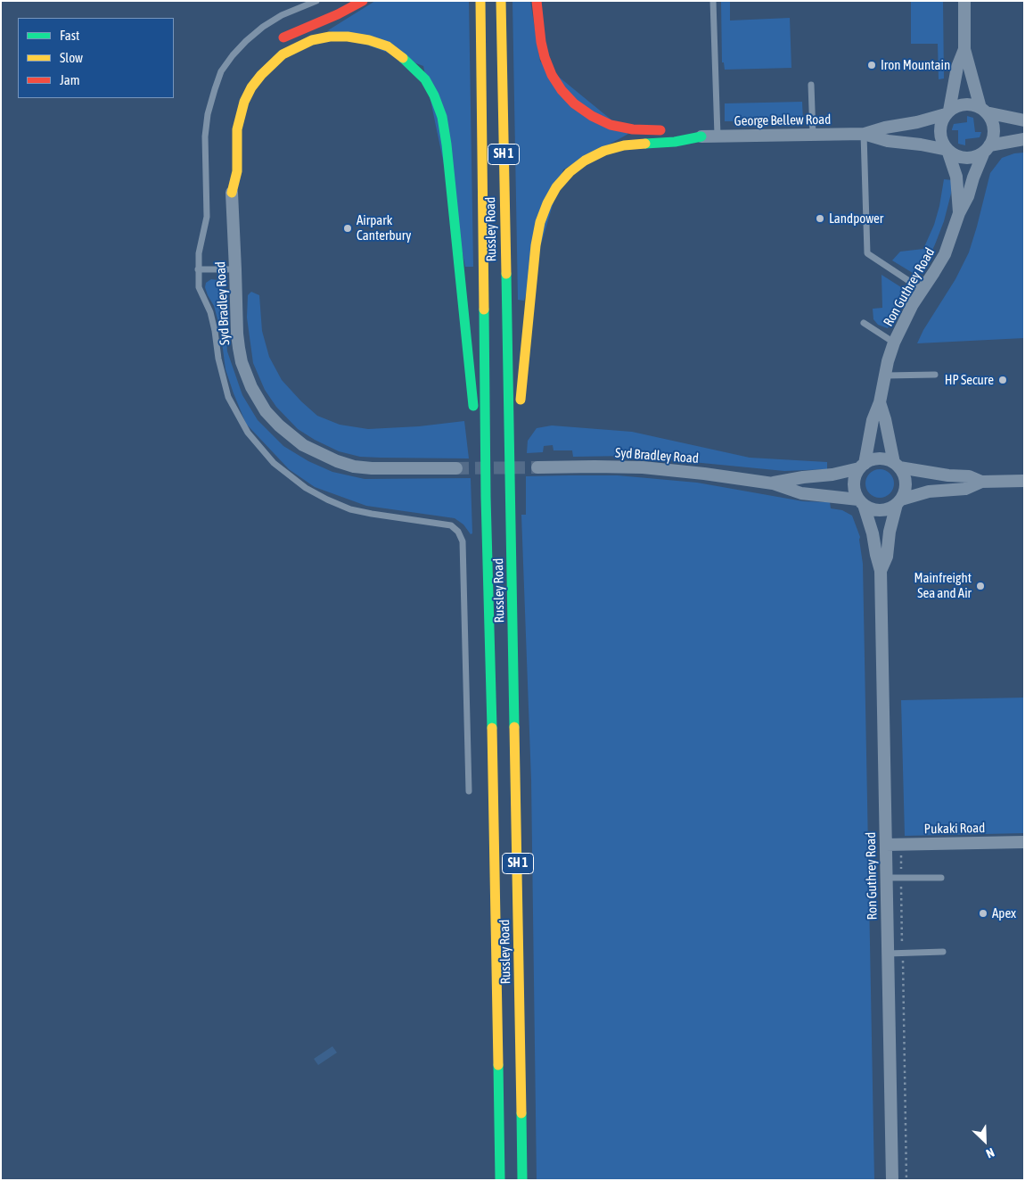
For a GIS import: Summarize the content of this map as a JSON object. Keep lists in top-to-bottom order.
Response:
{
  "streets": {
    "highway": ["SH 1", "Russley Road"],
    "street": [
      "George Bellew Road",
      "Ron Guthrey Road",
      "Syd Bradley Road",
      "Pukaki Road"
    ]
  },
  "crossings": [
    ["George Bellew Road", "Ron Guthrey Road"],
    ["Ron Guthrey Road", "Syd Bradley Road"],
    ["Ron Guthrey Road", "Pukaki Road"]
  ],
  "places": [
    "Iron Mountain",
    "Landpower",
    "Airpark Canterbury",
    "HP Secure",
    "Mainfreight Sea and Air",
    "Apex"
  ],
  "legend": ["Fast", "Slow", "Jam"],
  "north": "bottom right"
}
